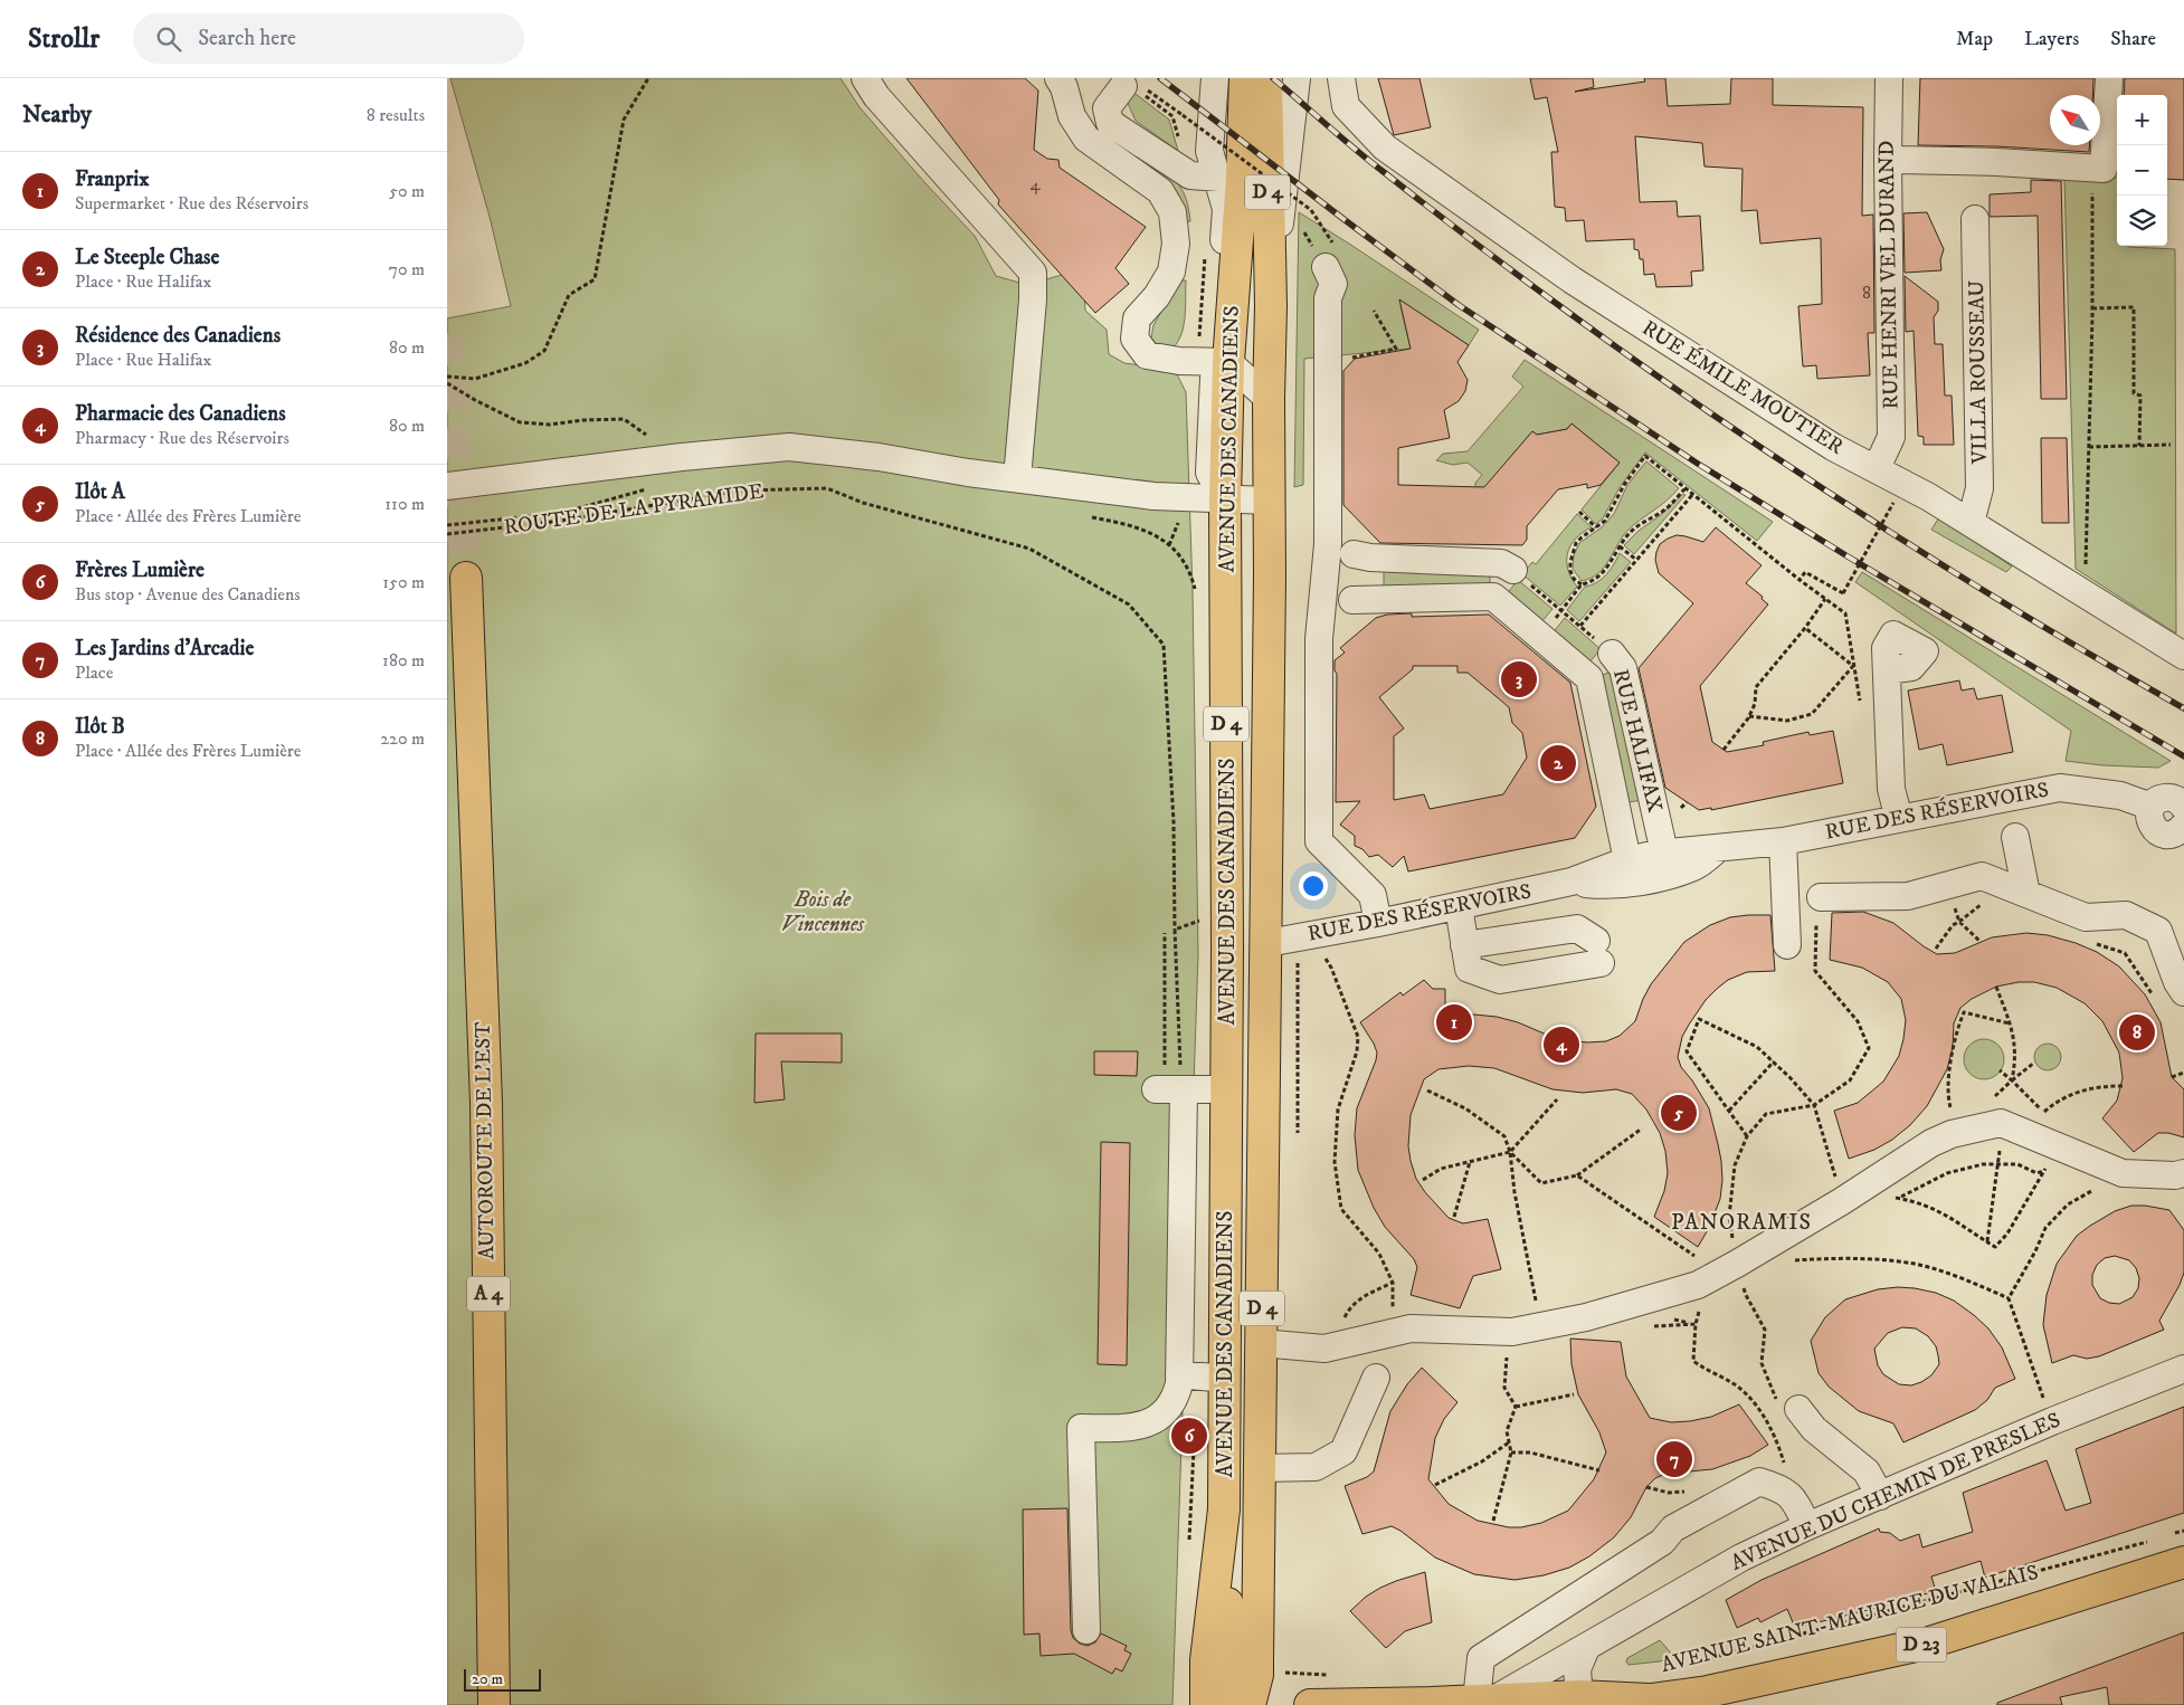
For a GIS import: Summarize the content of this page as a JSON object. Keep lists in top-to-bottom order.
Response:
{
  "streets": {
    "main road": [
      "D 4",
      "AVENUE DES CANADIENS",
      "AUTOROUTE DE L’EST",
      "A 4",
      "AVENUE SAINT-MAURICE DU VALAIS",
      "D 23"
    ],
    "street": [
      "RUE HENRI VEL DURAND",
      "VILLA ROUSSEAU",
      "RUE ÉMILE MOUTIER",
      "ROUTE DE LA PYRAMIDE",
      "RUE HALIFAX",
      "RUE DES RÉSERVOIRS",
      "AVENUE DU CHEMIN DE PRESLES"
    ]
  },
  "crossings": [
    ["RUE HENRI VEL DURAND", "RUE ÉMILE MOUTIER"],
    ["VILLA ROUSSEAU", "RUE ÉMILE MOUTIER"],
    ["AVENUE DES CANADIENS", "ROUTE DE LA PYRAMIDE"],
    ["AVENUE DES CANADIENS", "RUE DES RÉSERVOIRS"],
    ["RUE HALIFAX", "RUE DES RÉSERVOIRS"],
    ["AVENUE DU CHEMIN DE PRESLES", "AVENUE SAINT-MAURICE DU VALAIS"]
  ],
  "districts": ["PANORAMIS"],
  "parks": ["Bois de Vincennes"],
  "house_numbers": ["4", "8"],
  "scale_bar": "20 m",
  "north": "top left",
  "page": {
    "header": "Strollr",
    "search": "Search here",
    "nav": ["Map", "Layers", "Share"],
    "heading": ["Nearby", "8 results"],
    "map_buttons": ["+", "−"],
    "list": [
      {
        "mark": "1",
        "name": "Franprix",
        "note": "Supermarket · Rue des Réservoirs",
        "value": "50 m"
      },
      {
        "mark": "2",
        "name": "Le Steeple Chase",
        "note": "Place · Rue Halifax",
        "value": "70 m"
      },
      {
        "mark": "3",
        "name": "Résidence des Canadiens",
        "note": "Place · Rue Halifax",
        "value": "80 m"
      },
      {
        "mark": "4",
        "name": "Pharmacie des Canadiens",
        "note": "Pharmacy · Rue des Réservoirs",
        "value": "80 m"
      },
      {
        "mark": "5",
        "name": "Ilôt A",
        "note": "Place · Allée des Frères Lumière",
        "value": "110 m"
      },
      {
        "mark": "6",
        "name": "Frères Lumière",
        "note": "Bus stop · Avenue des Canadiens",
        "value": "150 m"
      },
      {
        "mark": "7",
        "name": "Les Jardins d'Arcadie",
        "note": "Place",
        "value": "180 m"
      },
      {
        "mark": "8",
        "name": "Ilôt B",
        "note": "Place · Allée des Frères Lumière",
        "value": "220 m"
      }
    ],
    "pins": [
      "3",
      "2",
      "1",
      "8",
      "4",
      "5",
      "6",
      "7"
    ],
    "scale": "20 m"
  }
}
